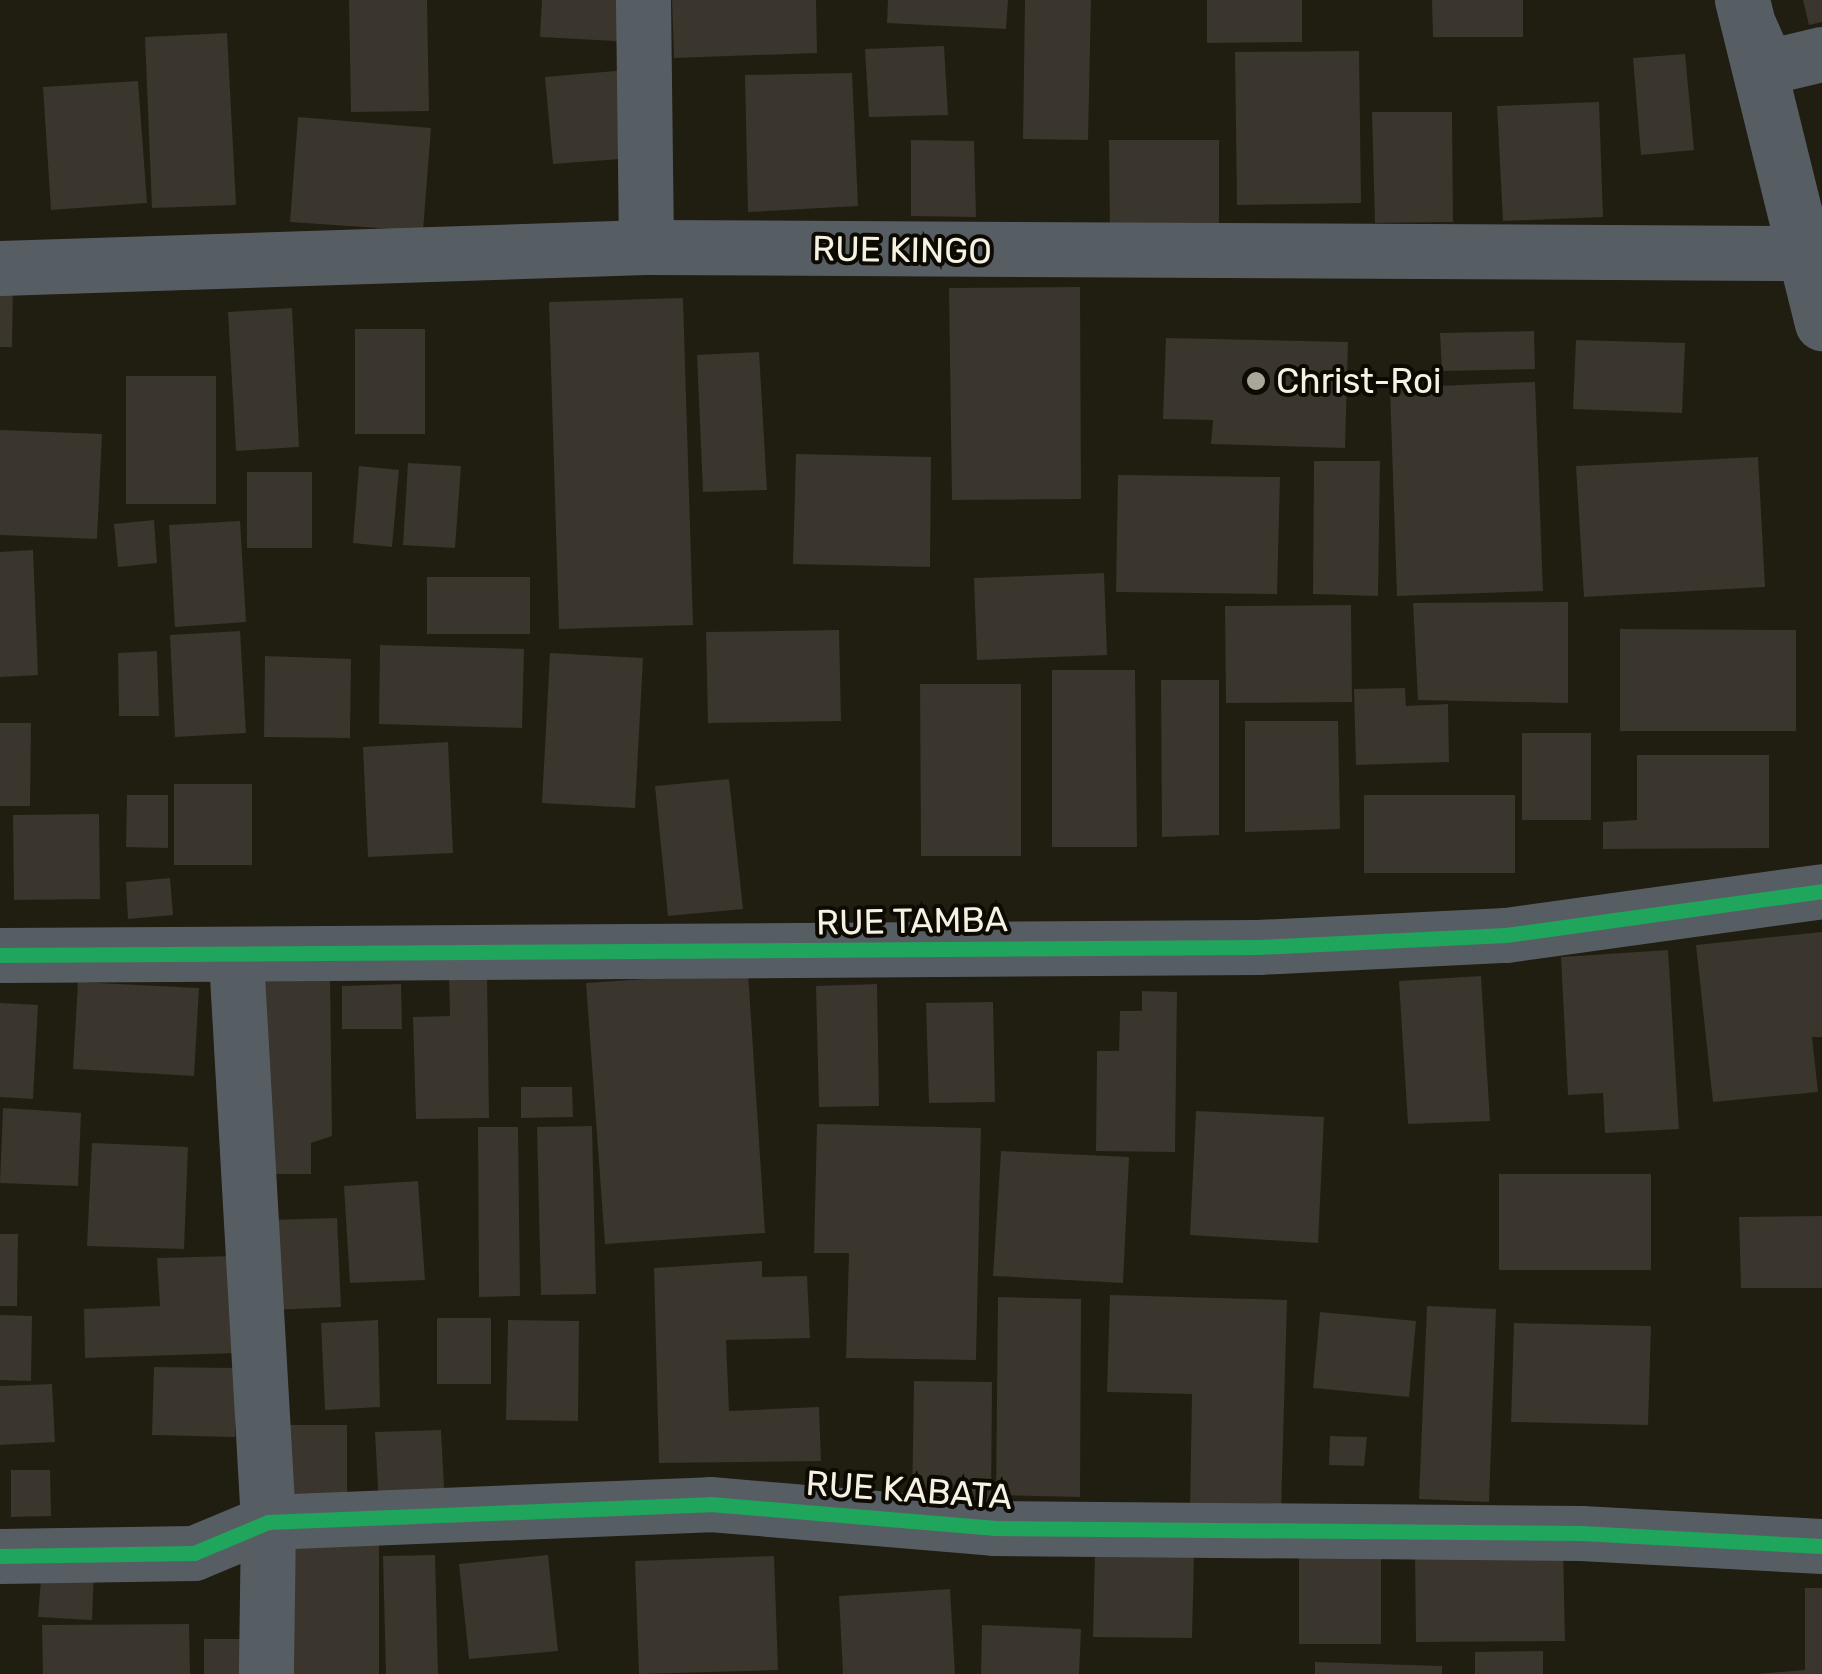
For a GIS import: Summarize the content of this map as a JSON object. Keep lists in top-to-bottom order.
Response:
{
  "streets": {
    "street": ["RUE KINGO", "RUE TAMBA", "RUE KABATA"]
  },
  "places": ["Christ-Roi"]
}
